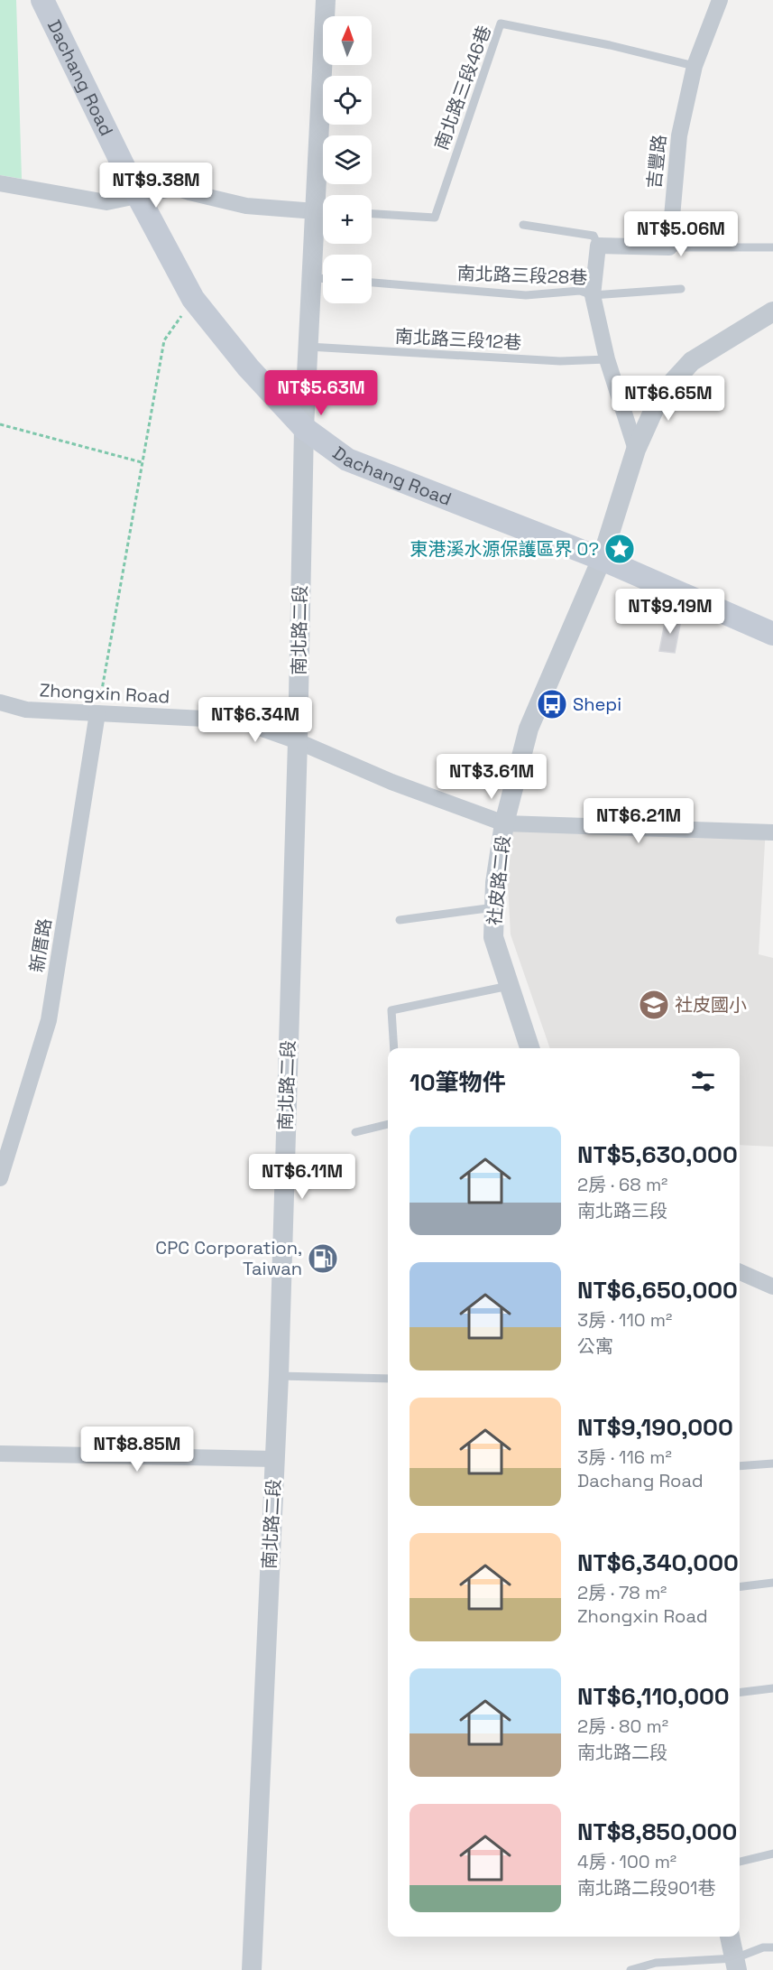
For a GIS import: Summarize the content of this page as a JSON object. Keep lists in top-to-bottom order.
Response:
{
  "streets": {
    "main road": ["Dachang Road"],
    "street": [
      "吉豐路",
      "南北路二段",
      "Zhongxin Road",
      "社皮路二段",
      "新厝路"
    ],
    "lane": ["南北路三段46巷", "南北路三段28巷", "南北路三段12巷"]
  },
  "crossings": [
    ["Dachang Road", "南北路二段"],
    ["Dachang Road", "社皮路二段"],
    ["南北路三段46巷", "吉豐路"],
    ["南北路三段12巷", "南北路二段"],
    ["南北路二段", "Zhongxin Road"],
    ["Zhongxin Road", "社皮路二段"],
    ["Zhongxin Road", "新厝路"]
  ],
  "places": {
    "place": ["東港溪水源保護區界 0?"],
    "bus stop": ["Shepi"],
    "school or university": ["社皮國小"],
    "fuel station": ["CPC Corporation, Taiwan"]
  },
  "north": "top",
  "page": {
    "map_buttons": ["+", "−"],
    "price": [
      "NT$9.38M",
      "NT$5.06M",
      "NT$5.63M",
      "NT$6.65M",
      "NT$9.19M",
      "NT$6.34M",
      "NT$3.61M",
      "NT$6.21M",
      "NT$6.11M",
      "NT$8.85M"
    ],
    "heading": "10筆物件",
    "list": [
      {
        "name": "NT$5,630,000",
        "note": "2房 · 68 m² · 南北路三段"
      },
      {
        "name": "NT$6,650,000",
        "note": "3房 · 110 m² · 公寓"
      },
      {
        "name": "NT$9,190,000",
        "note": "3房 · 116 m² · Dachang Road"
      },
      {
        "name": "NT$6,340,000",
        "note": "2房 · 78 m² · Zhongxin Road"
      },
      {
        "name": "NT$6,110,000",
        "note": "2房 · 80 m² · 南北路二段"
      },
      {
        "name": "NT$8,850,000",
        "note": "4房 · 100 m² · 南北路二段901巷"
      }
    ]
  }
}
